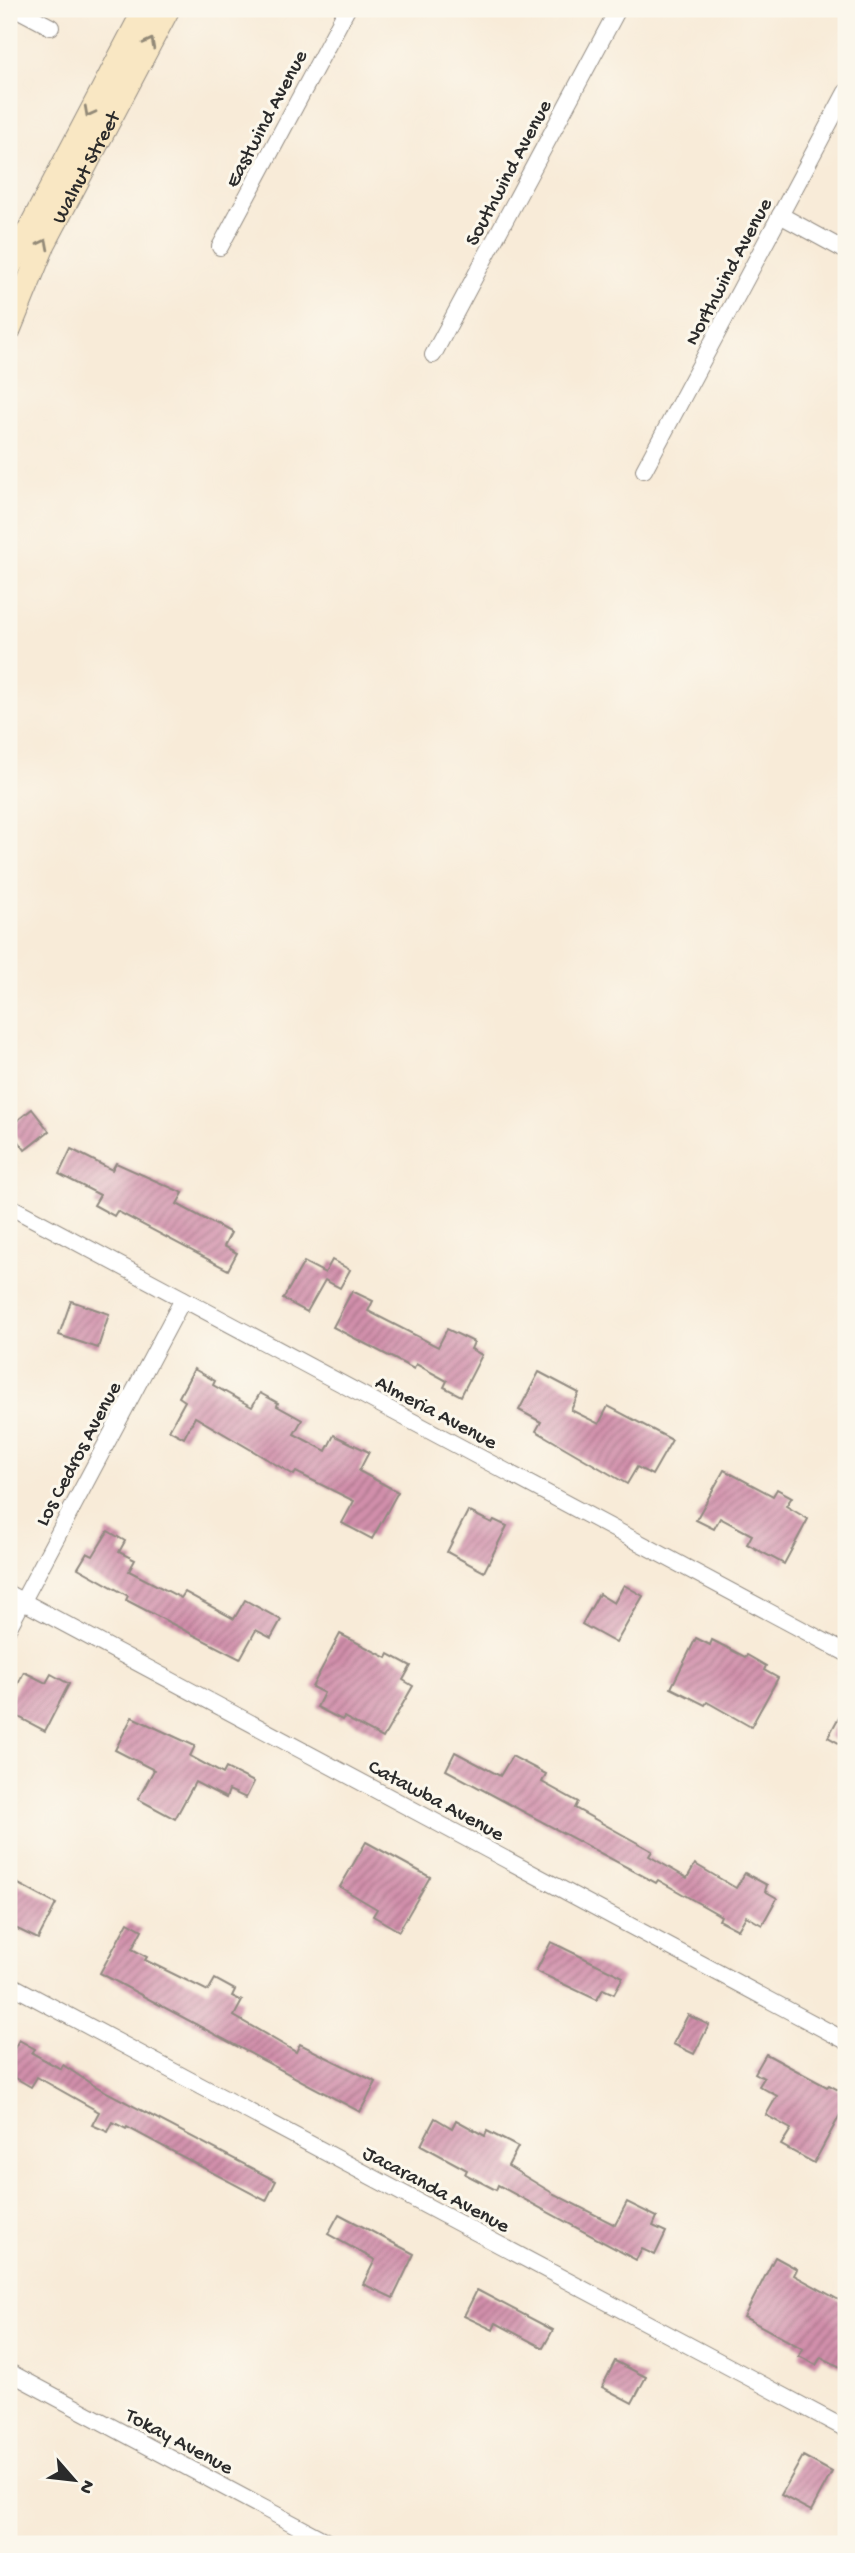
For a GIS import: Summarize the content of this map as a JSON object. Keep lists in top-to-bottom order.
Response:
{
  "streets": {
    "street": [
      "Eastwind Avenue",
      "Walnut Street",
      "Southwind Avenue",
      "Northwind Avenue",
      "Almeria Avenue",
      "Los Cedros Avenue",
      "Catawba Avenue",
      "Jacaranda Avenue",
      "Tokay Avenue"
    ]
  },
  "crossings": [
    ["Almeria Avenue", "Los Cedros Avenue"],
    ["Los Cedros Avenue", "Catawba Avenue"]
  ],
  "north": "bottom right"
}
